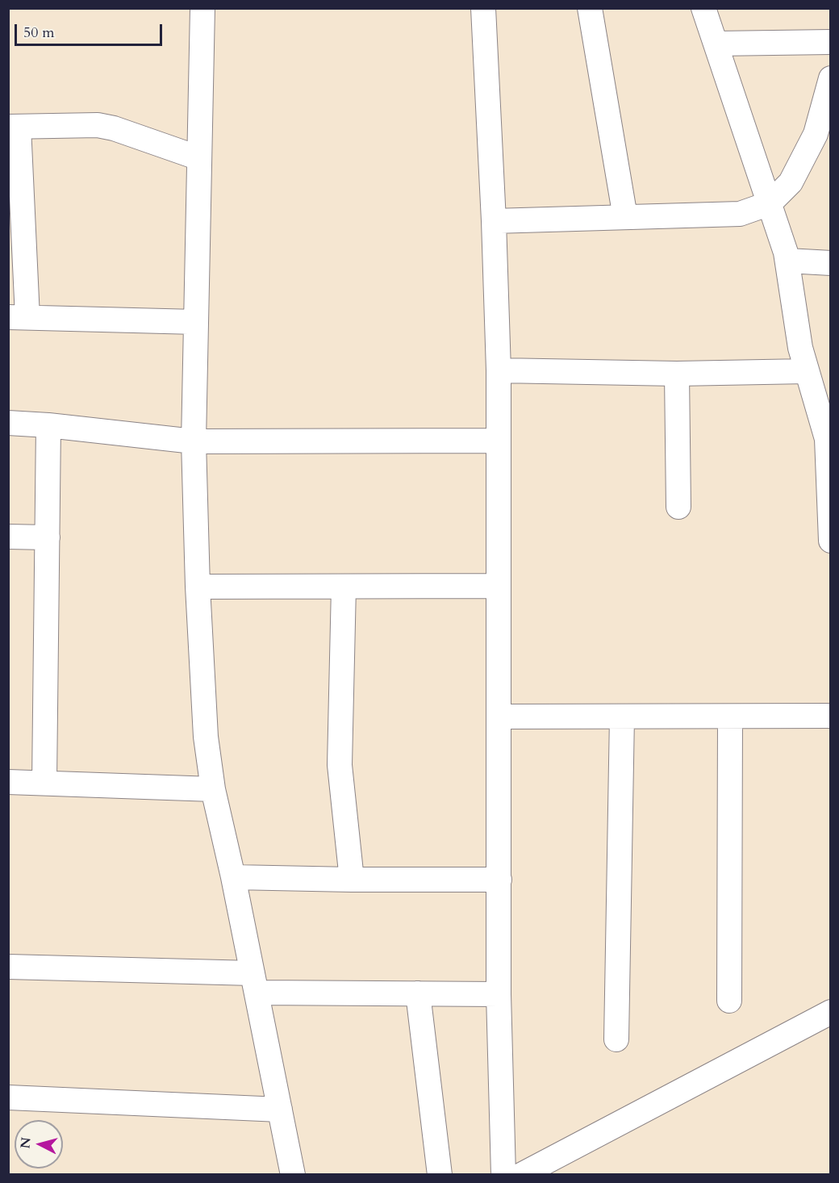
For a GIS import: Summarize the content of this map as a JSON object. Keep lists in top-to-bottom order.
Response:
{
  "scale_bar": "50 m",
  "north": "left"
}
